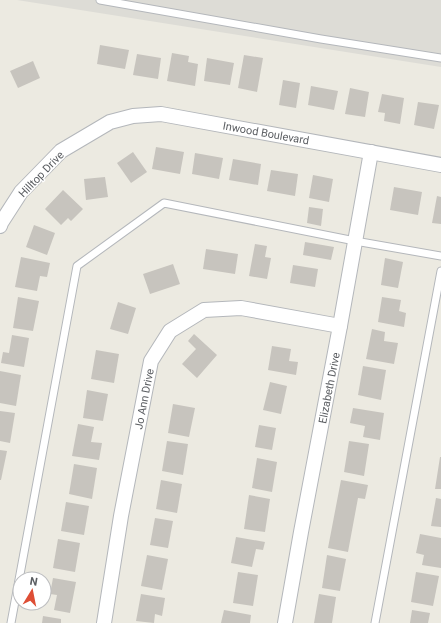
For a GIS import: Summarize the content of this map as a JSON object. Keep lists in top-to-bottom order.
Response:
{
  "streets": {
    "street": [
      "Inwood Boulevard",
      "Hilltop Drive",
      "Elizabeth Drive",
      "Jo Ann Drive"
    ]
  },
  "crossings": [
    ["Inwood Boulevard", "Hilltop Drive"],
    ["Inwood Boulevard", "Elizabeth Drive"],
    ["Elizabeth Drive", "Jo Ann Drive"]
  ],
  "north": "top"
}
